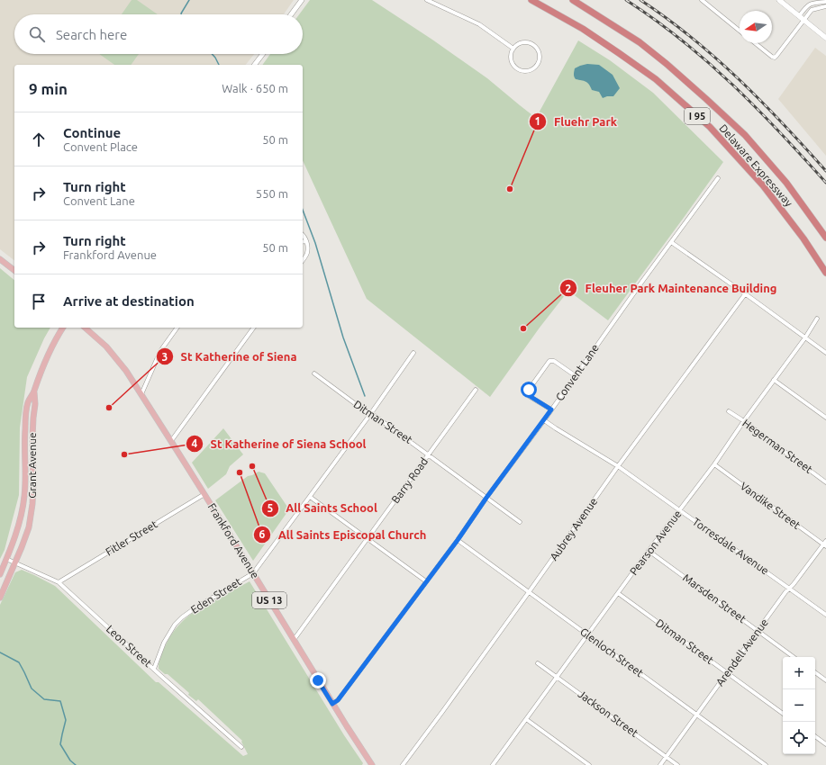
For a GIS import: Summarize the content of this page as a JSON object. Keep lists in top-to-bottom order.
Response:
{
  "streets": {
    "highway": ["I 95", "Delaware Expressway"],
    "main road": ["Grant Avenue", "Frankford Avenue", "US 13"],
    "street": [
      "Convent Lane",
      "Ditman Street",
      "Hegerman Street",
      "Barry Road",
      "Vandike Street",
      "Aubrey Avenue",
      "Fitler Street",
      "Pearson Avenue",
      "Torresdale Avenue",
      "Eden Street",
      "Marsden Street",
      "Leon Street",
      "Glenloch Street",
      "Arendell Avenue",
      "Jackson Street"
    ]
  },
  "crossings": [
    ["Convent Lane", "Ditman Street"],
    ["Convent Lane", "Frankford Avenue"],
    ["Convent Lane", "Torresdale Avenue"],
    ["Convent Lane", "Glenloch Street"],
    ["Ditman Street", "Barry Road"],
    ["Ditman Street", "Pearson Avenue"],
    ["Ditman Street", "Eden Street"],
    ["Ditman Street", "Arendell Avenue"],
    ["Hegerman Street", "Pearson Avenue"],
    ["Grant Avenue", "Leon Street"],
    ["Barry Road", "Frankford Avenue"],
    ["Vandike Street", "Pearson Avenue"],
    ["Vandike Street", "Arendell Avenue"],
    ["Aubrey Avenue", "Torresdale Avenue"],
    ["Aubrey Avenue", "Glenloch Street"],
    ["Fitler Street", "Frankford Avenue"],
    ["Fitler Street", "Leon Street"],
    ["Frankford Avenue", "Eden Street"],
    ["Pearson Avenue", "Torresdale Avenue"],
    ["Pearson Avenue", "Marsden Street"],
    ["Pearson Avenue", "Glenloch Street"],
    ["Pearson Avenue", "Jackson Street"],
    ["Torresdale Avenue", "Arendell Avenue"],
    ["Eden Street", "Leon Street"],
    ["Marsden Street", "Arendell Avenue"],
    ["Glenloch Street", "Arendell Avenue"],
    ["Arendell Avenue", "Jackson Street"]
  ],
  "places": [
    "Fluehr Park",
    "Fleuher Park Maintenance Building",
    "St Katherine of Siena",
    "St Katherine of Siena School",
    "All Saints School",
    "All Saints Episcopal Church"
  ],
  "north": "left",
  "page": {
    "search": "Search here",
    "heading": ["9 min", "Walk · 650 m"],
    "list": [
      ["Continue", "Convent Place", "50 m"],
      ["Turn right", "Convent Lane", "550 m"],
      ["Turn right", "Frankford Avenue", "50 m"],
      "Arrive at destination"
    ],
    "map_buttons": ["+", "−"]
  }
}
